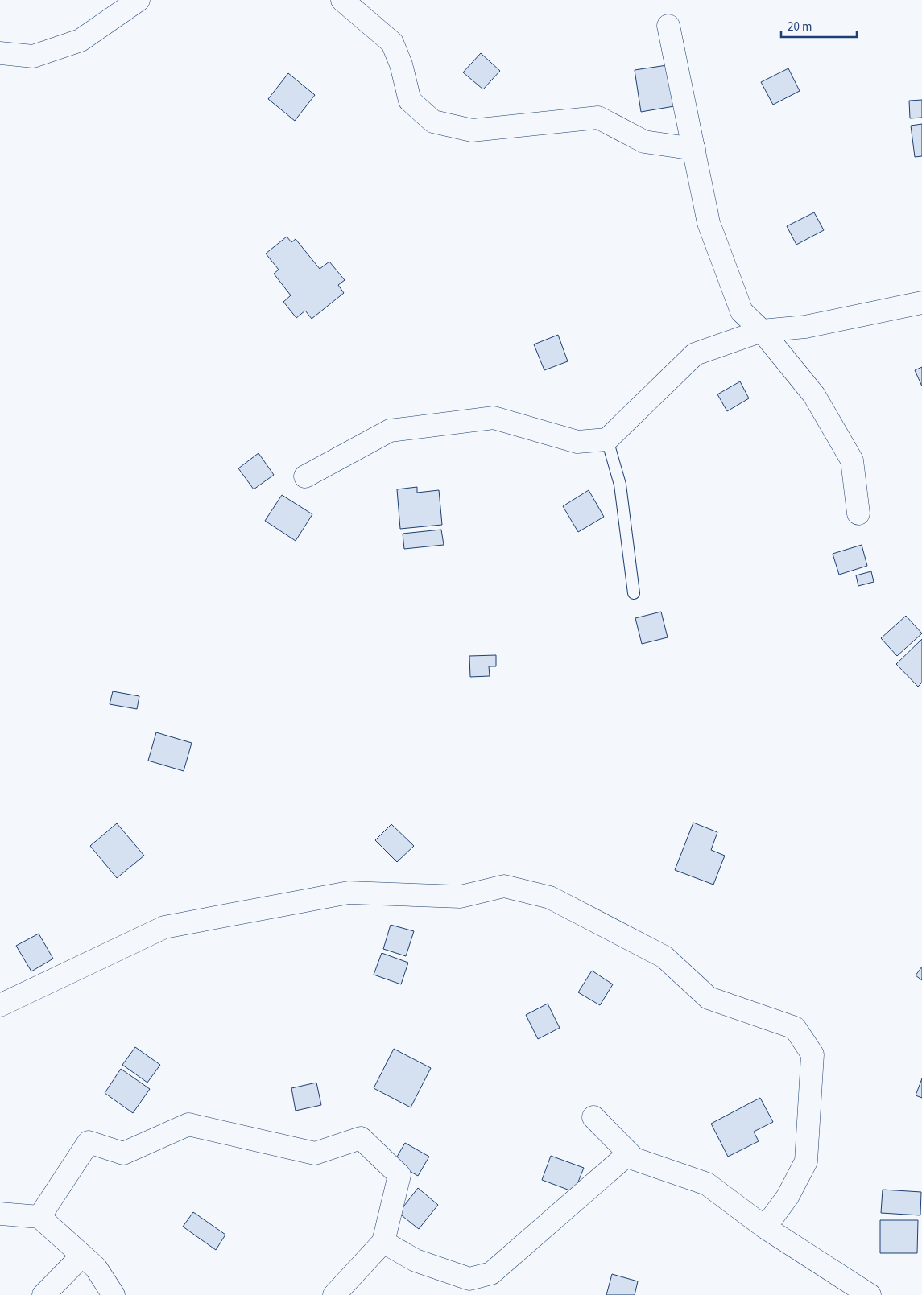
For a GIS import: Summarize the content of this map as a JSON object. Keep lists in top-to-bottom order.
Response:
{
  "scale_bar": "20 m"
}
